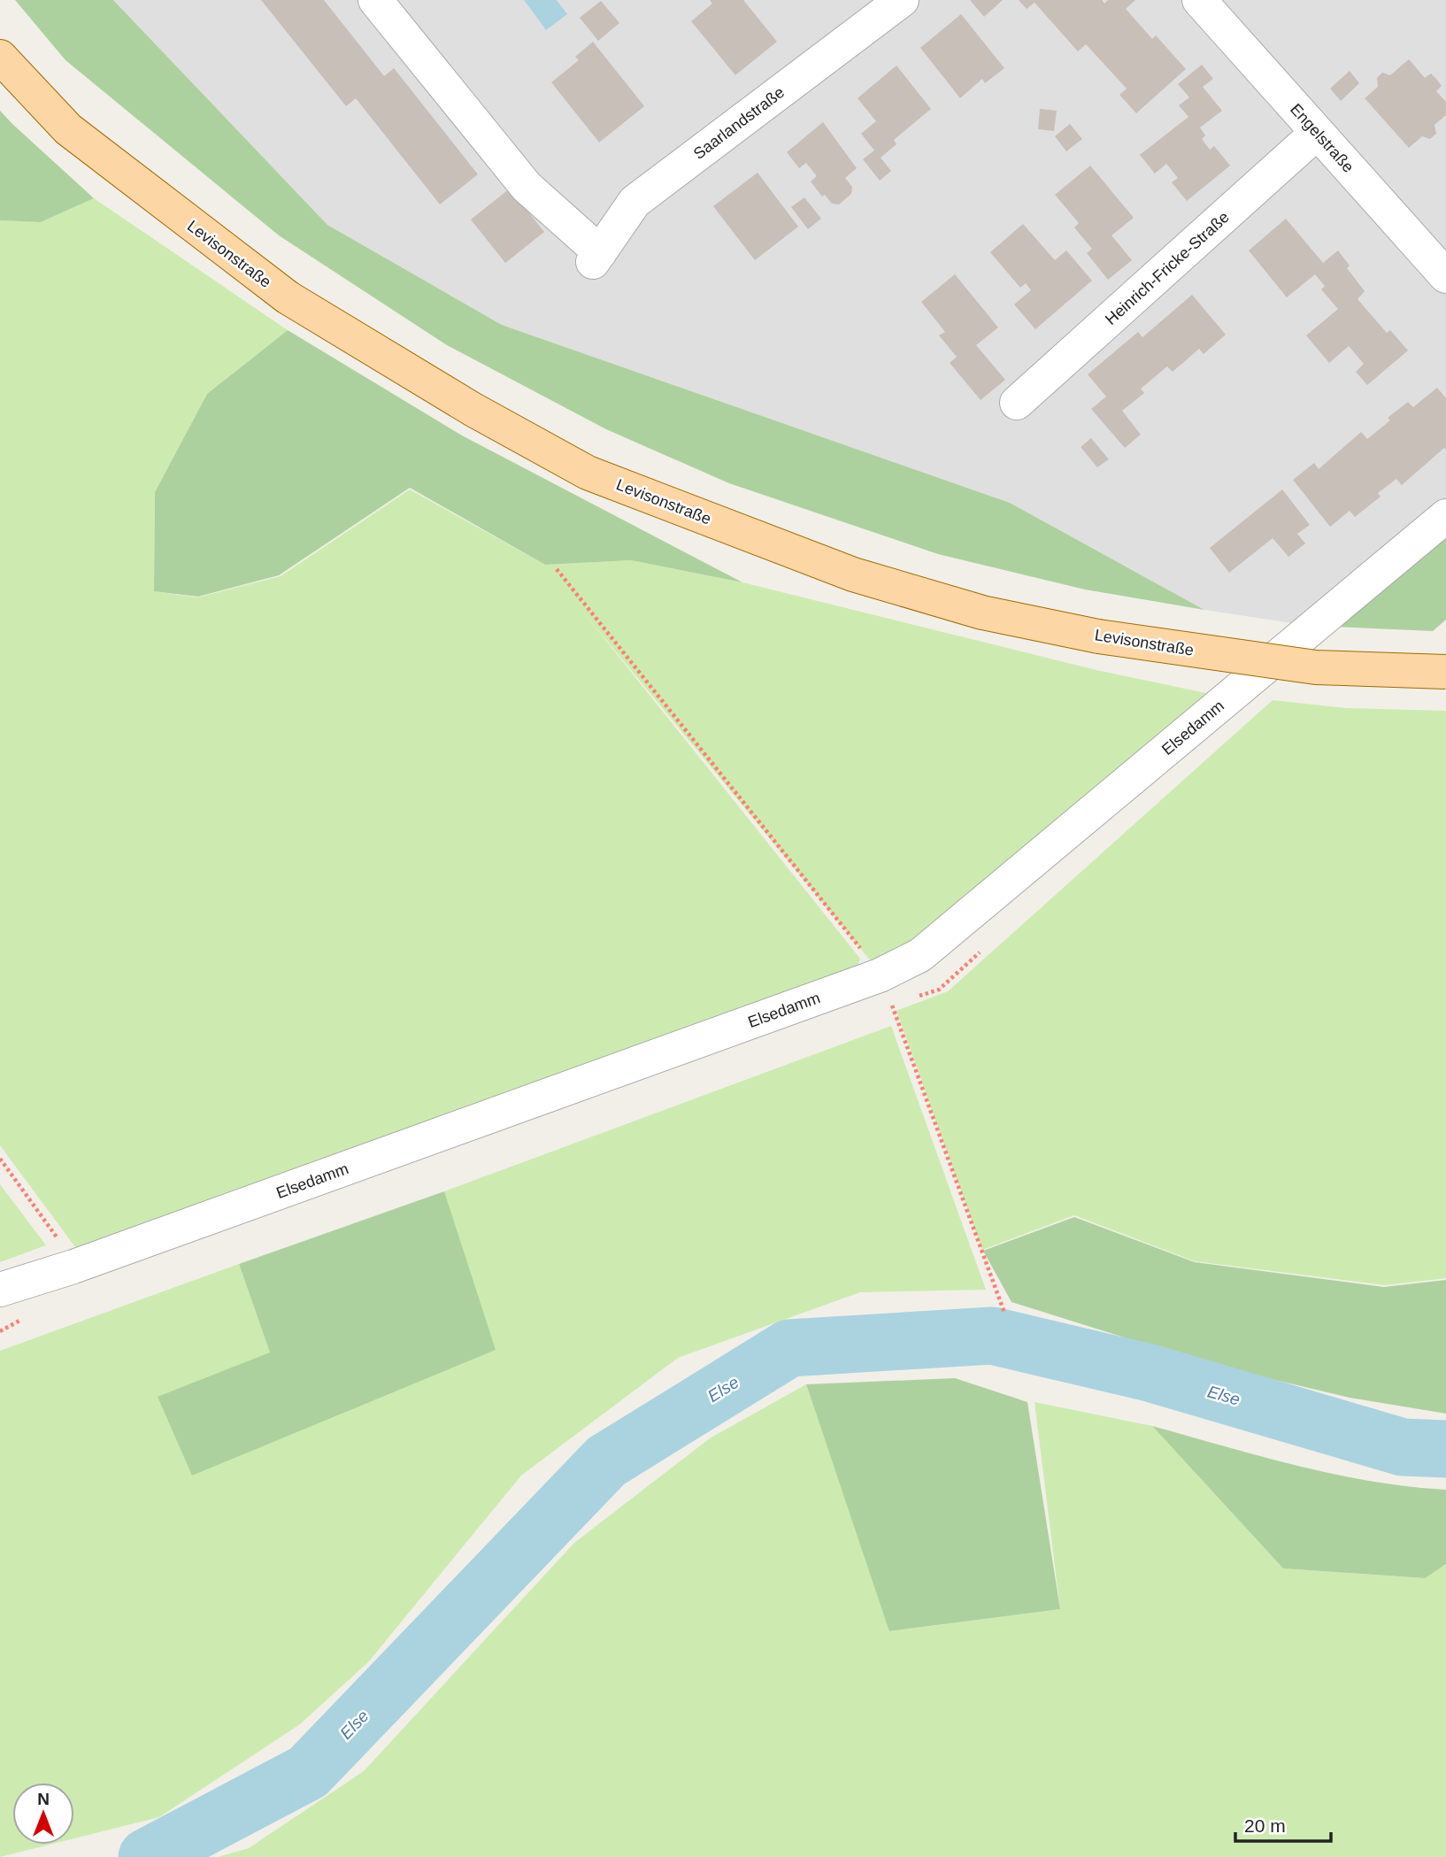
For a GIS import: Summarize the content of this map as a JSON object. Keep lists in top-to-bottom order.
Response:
{
  "streets": {
    "main road": ["Levisonstraße"],
    "street": [
      "Saarlandstraße",
      "Engelstraße",
      "Heinrich-Fricke-Straße",
      "Elsedamm"
    ]
  },
  "crossings": [
    ["Engelstraße", "Heinrich-Fricke-Straße"]
  ],
  "water": ["Else"],
  "scale_bar": "20 m",
  "north": "top"
}
